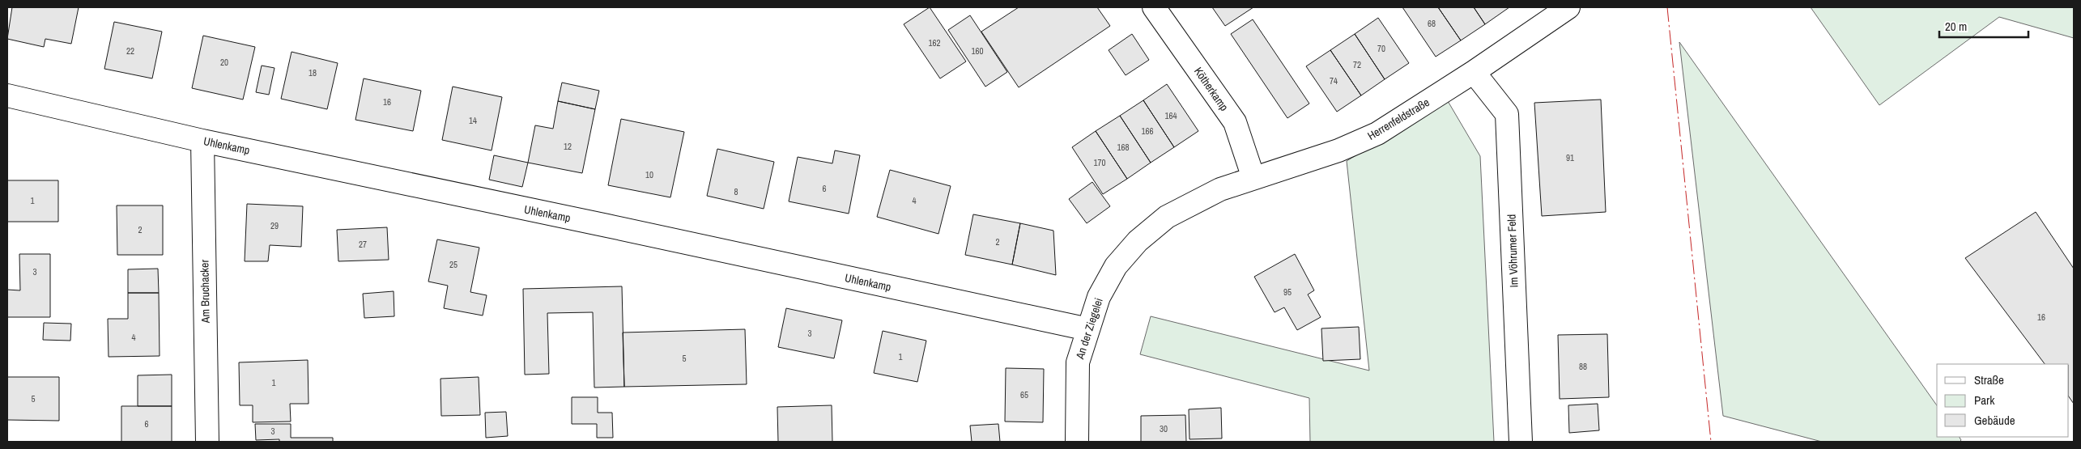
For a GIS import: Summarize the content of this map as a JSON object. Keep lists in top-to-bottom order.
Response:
{
  "streets": {
    "street": [
      "Kötherkamp",
      "Herrenfeldstraße",
      "Uhlenkamp",
      "Im Vöhrumer Feld",
      "Am Bruchacker",
      "An der Ziegelei"
    ]
  },
  "crossings": [
    ["Kötherkamp", "Herrenfeldstraße"],
    ["Herrenfeldstraße", "Im Vöhrumer Feld"],
    ["Herrenfeldstraße", "An der Ziegelei"],
    ["Uhlenkamp", "Am Bruchacker"],
    ["Uhlenkamp", "An der Ziegelei"]
  ],
  "house_numbers": [
    "68",
    "162",
    "70",
    "22",
    "160",
    "20",
    "72",
    "18",
    "74",
    "16",
    "164",
    "14",
    "166",
    "12",
    "168",
    "91",
    "170",
    "10",
    "6",
    "8",
    "1",
    "4",
    "29",
    "2",
    "2",
    "27",
    "25",
    "3",
    "95",
    "16",
    "3",
    "4",
    "1",
    "5",
    "88",
    "1",
    "65",
    "5",
    "6",
    "30",
    "3"
  ],
  "legend": ["Straße", "Park", "Gebäude"],
  "scale_bar": "20 m"
}
